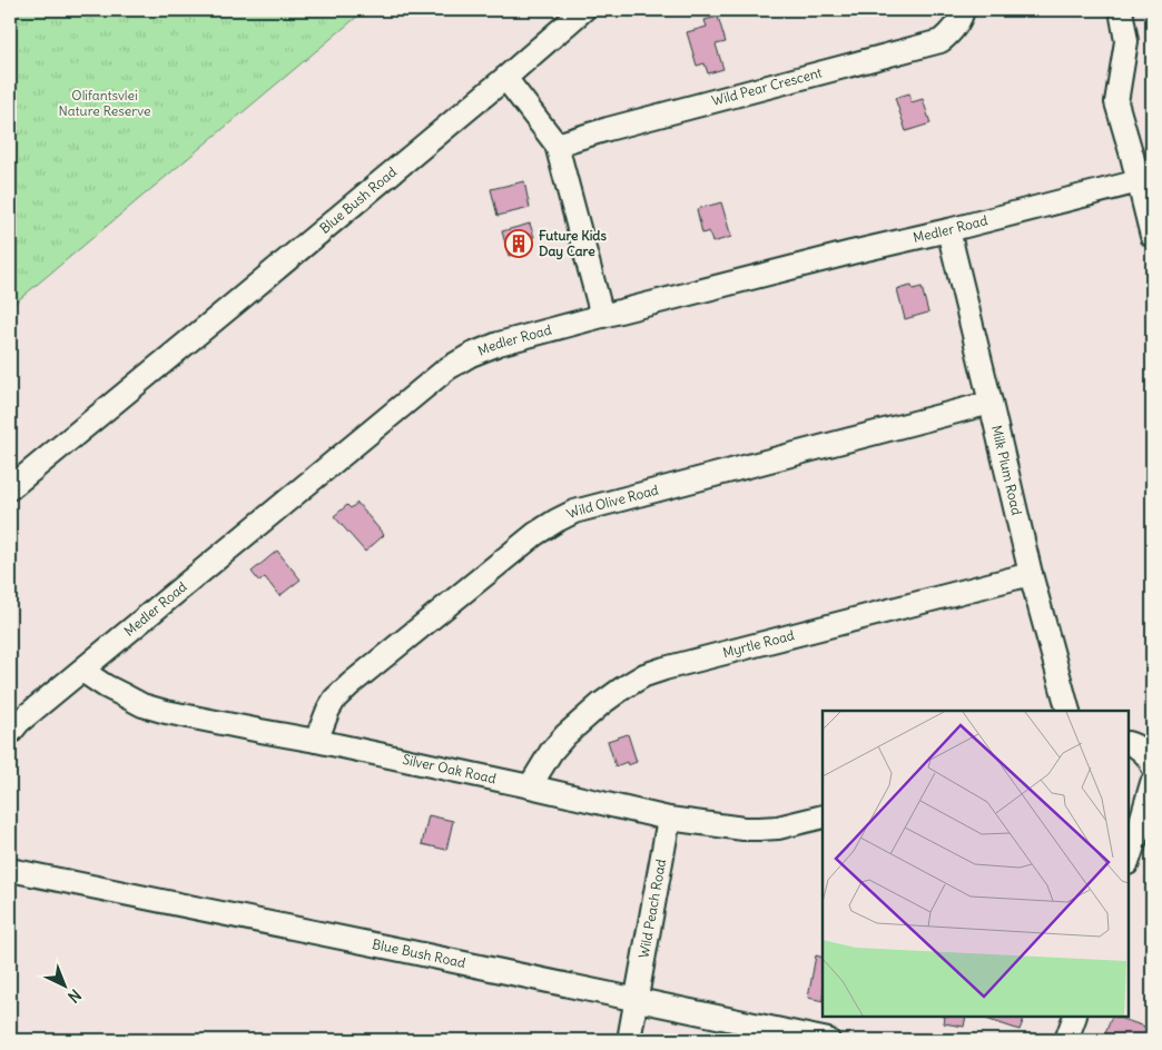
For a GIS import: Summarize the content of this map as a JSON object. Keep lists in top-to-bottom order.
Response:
{
  "streets": {
    "street": [
      "Wild Pear Crescent",
      "Blue Bush Road",
      "Medler Road",
      "Milk Plum Road",
      "Wild Olive Road",
      "Myrtle Road",
      "Silver Oak Road",
      "Wild Peach Road"
    ]
  },
  "crossings": [
    ["Blue Bush Road", "Wild Peach Road"],
    ["Medler Road", "Milk Plum Road"],
    ["Medler Road", "Silver Oak Road"],
    ["Milk Plum Road", "Wild Olive Road"],
    ["Milk Plum Road", "Myrtle Road"],
    ["Wild Olive Road", "Silver Oak Road"],
    ["Myrtle Road", "Silver Oak Road"],
    ["Silver Oak Road", "Wild Peach Road"]
  ],
  "parks": ["Olifantsvlei Nature Reserve"],
  "places": {
    "building": ["Future Kids Day Care"]
  },
  "north": "bottom right"
}
